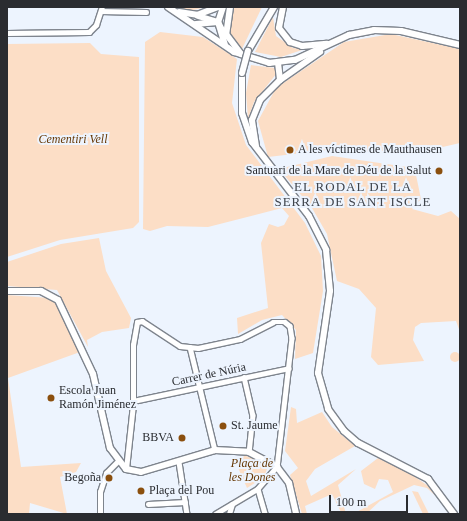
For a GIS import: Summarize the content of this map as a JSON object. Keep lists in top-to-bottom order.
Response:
{
  "streets": {
    "street": ["Carrer de Núria"]
  },
  "districts": ["EL RODAL DE LA SERRA DE SANT ISCLE"],
  "parks": ["Cementiri Vell", "Plaça de les Dones"],
  "places": [
    "A les víctimes de Mauthausen",
    "Santuari de la Mare de Déu de la Salut",
    "Escola Juan Ramón Jiménez",
    "St. Jaume",
    "BBVA",
    "Begoña",
    "Plaça del Pou"
  ],
  "scale_bar": "100 m"
}
